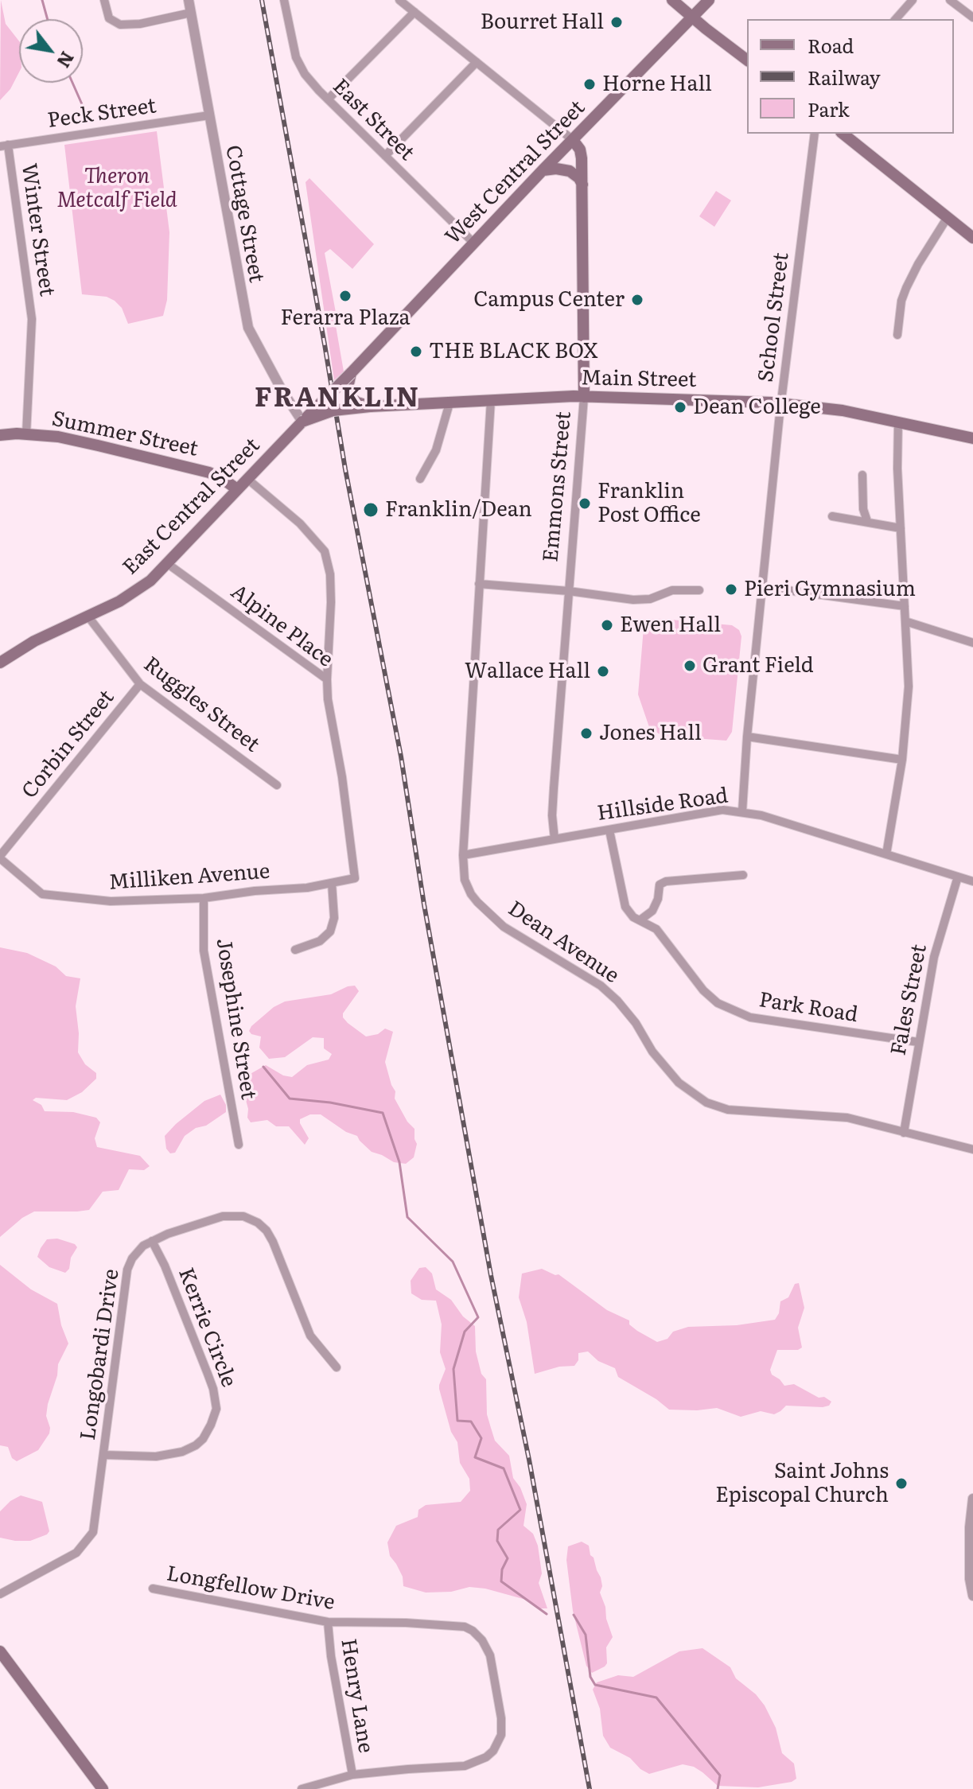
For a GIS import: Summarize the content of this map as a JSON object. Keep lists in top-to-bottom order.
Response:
{
  "streets": {
    "main road": [
      "West Central Street",
      "Main Street",
      "Summer Street",
      "Emmons Street",
      "East Central Street"
    ],
    "street": [
      "Peck Street",
      "East Street",
      "Cottage Street",
      "Winter Street",
      "School Street",
      "Alpine Place",
      "Ruggles Street",
      "Corbin Street",
      "Hillside Road",
      "Milliken Avenue",
      "Dean Avenue",
      "Fales Street",
      "Park Road",
      "Josephine Street",
      "Kerrie Circle",
      "Longobardi Drive",
      "Longfellow Drive",
      "Henry Lane"
    ]
  },
  "crossings": [
    ["Peck Street", "Cottage Street"],
    ["Peck Street", "Winter Street"],
    ["East Street", "West Central Street"],
    ["West Central Street", "Cottage Street"],
    ["West Central Street", "Main Street"],
    ["West Central Street", "Emmons Street"],
    ["West Central Street", "East Central Street"],
    ["Cottage Street", "Main Street"],
    ["Cottage Street", "East Central Street"],
    ["Winter Street", "Summer Street"],
    ["School Street", "Main Street"],
    ["School Street", "Hillside Road"],
    ["Main Street", "Emmons Street"],
    ["Main Street", "East Central Street"],
    ["Main Street", "Dean Avenue"],
    ["Summer Street", "East Central Street"],
    ["Emmons Street", "Hillside Road"],
    ["East Central Street", "Alpine Place"],
    ["East Central Street", "Ruggles Street"],
    ["Alpine Place", "Milliken Avenue"],
    ["Ruggles Street", "Corbin Street"],
    ["Corbin Street", "Milliken Avenue"],
    ["Hillside Road", "Dean Avenue"],
    ["Hillside Road", "Fales Street"],
    ["Hillside Road", "Park Road"],
    ["Milliken Avenue", "Josephine Street"],
    ["Dean Avenue", "Fales Street"],
    ["Fales Street", "Park Road"],
    ["Kerrie Circle", "Longobardi Drive"],
    ["Longfellow Drive", "Henry Lane"]
  ],
  "districts": ["FRANKLIN"],
  "parks": ["Theron Metcalf Field"],
  "places": [
    "Bourret Hall",
    "Horne Hall",
    "Ferarra Plaza",
    "Campus Center",
    "THE BLACK BOX",
    "Dean College",
    "Franklin Post Office",
    "Franklin/Dean",
    "Pieri Gymnasium",
    "Ewen Hall",
    "Grant Field",
    "Wallace Hall",
    "Jones Hall",
    "Saint Johns Episcopal Church"
  ],
  "legend": ["Road", "Railway", "Park"],
  "north": "bottom right"
}
